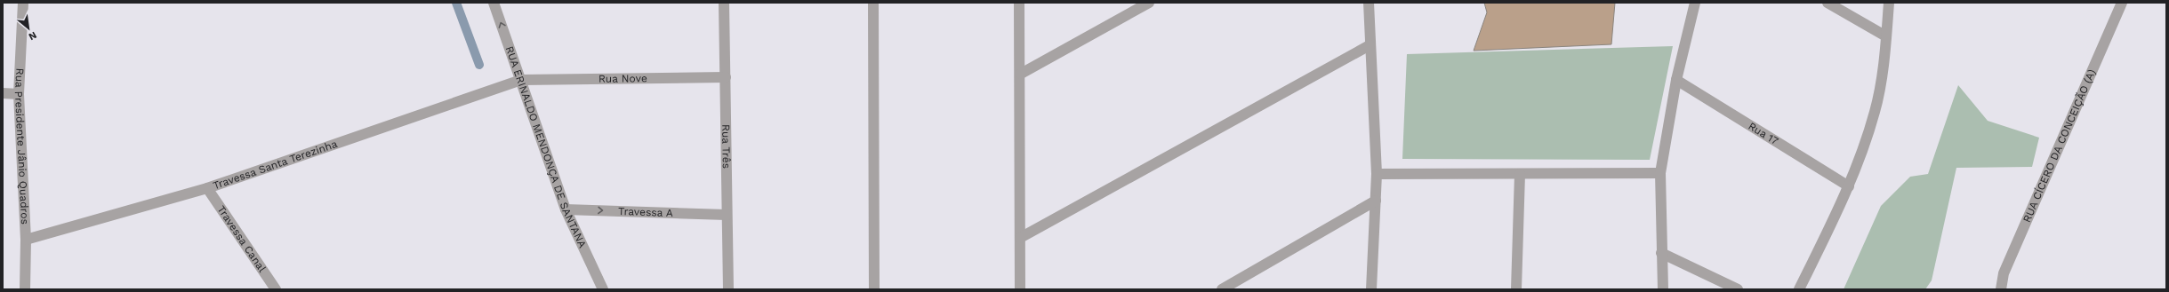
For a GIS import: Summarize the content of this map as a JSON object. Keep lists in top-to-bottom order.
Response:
{
  "streets": {
    "street": [
      "Rua Nove",
      "Rua 17",
      "Rua Presidente Jânio Quadros",
      "RUA CÍCERO DA CONCEIÇÃO (A)",
      "RUA ERINALDO MENDONÇA DE SANTANA",
      "Rua Três",
      "Travessa Santa Terezinha",
      "Travessa A",
      "Travessa Canal"
    ]
  },
  "crossings": [
    ["Rua Nove", "RUA ERINALDO MENDONÇA DE SANTANA"],
    ["Rua Nove", "Rua Três"],
    ["Rua Nove", "Travessa Santa Terezinha"],
    ["Rua Presidente Jânio Quadros", "Travessa Santa Terezinha"],
    ["RUA ERINALDO MENDONÇA DE SANTANA", "Travessa Santa Terezinha"],
    ["RUA ERINALDO MENDONÇA DE SANTANA", "Travessa A"],
    ["Rua Três", "Travessa A"],
    ["Travessa Santa Terezinha", "Travessa Canal"]
  ],
  "one_way": ["Travessa A"],
  "north": "bottom right"
}
